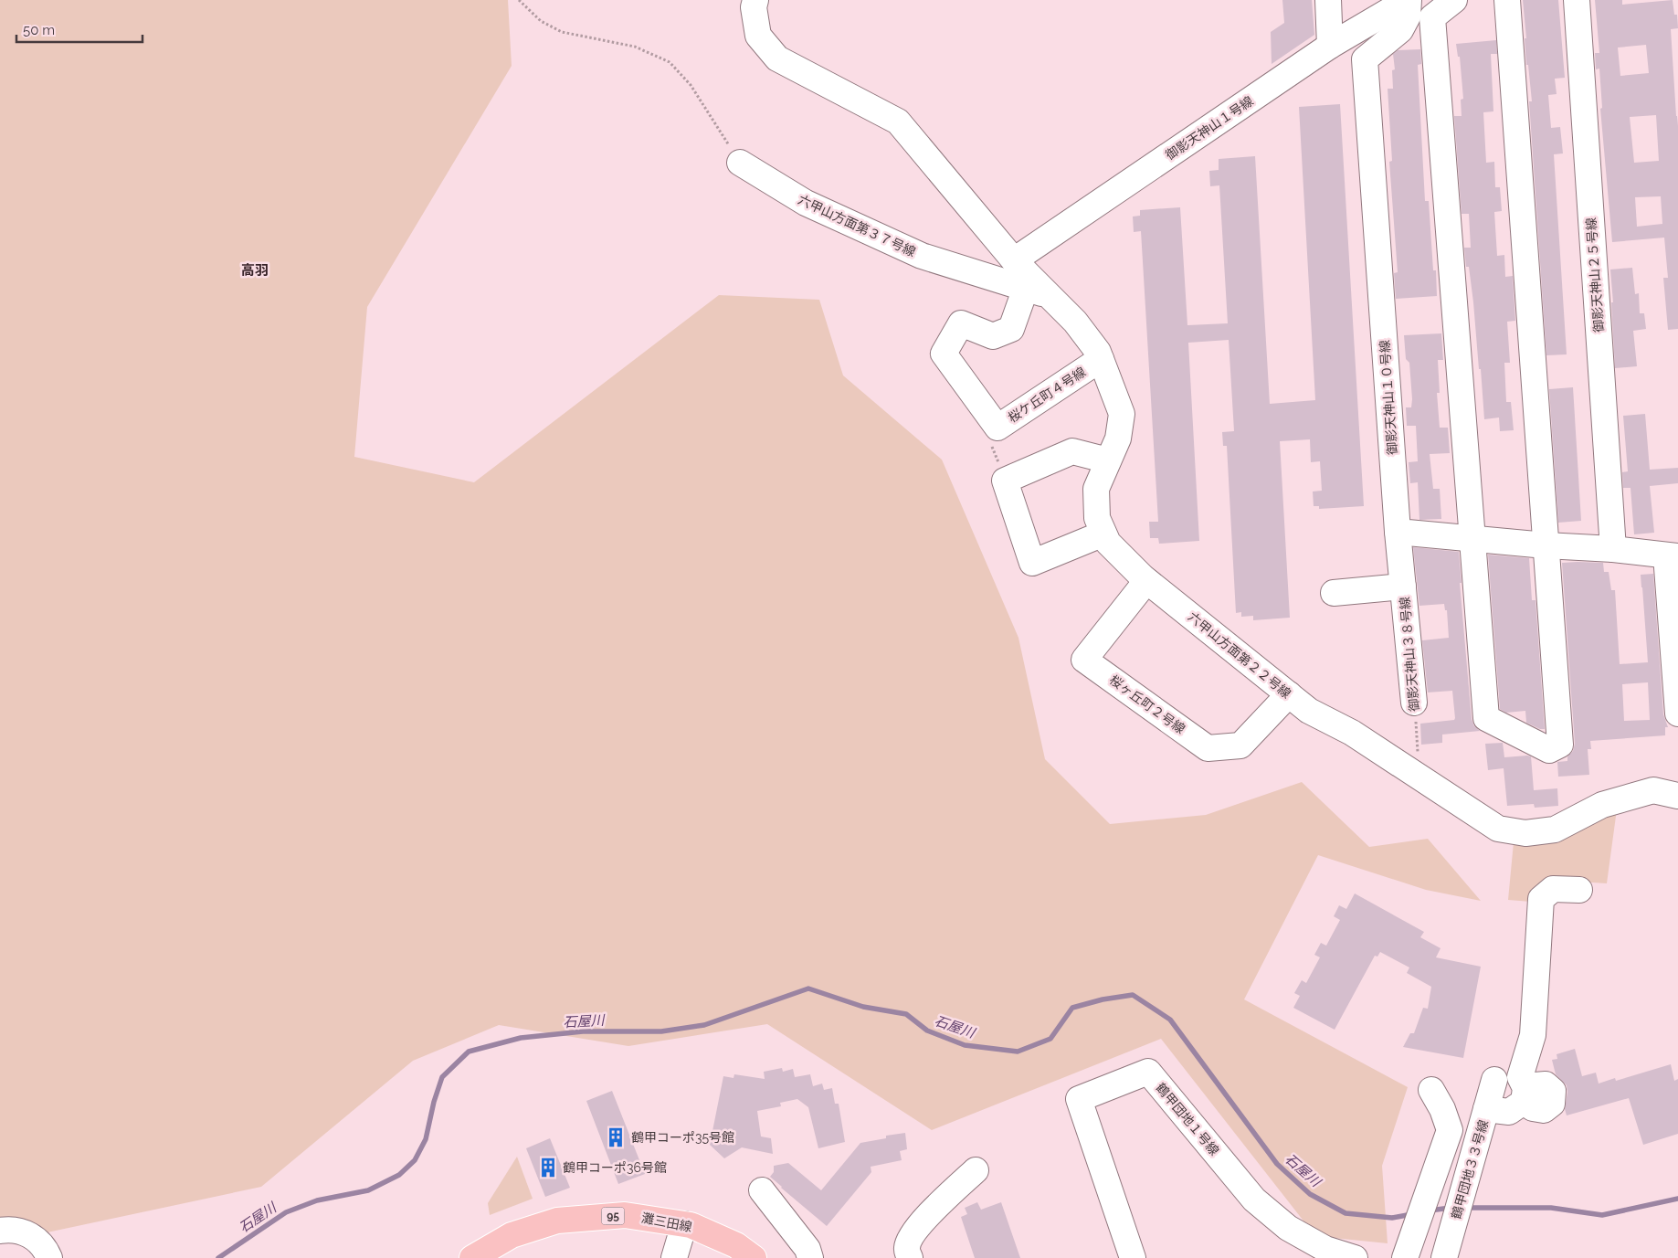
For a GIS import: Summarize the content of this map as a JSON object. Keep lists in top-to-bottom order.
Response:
{
  "streets": {
    "main road": ["95", "灘三田線"],
    "street": [
      "御影天神山１号線",
      "六甲山方面第３７号線",
      "御影天神山２５号線",
      "桜ケ丘町４号線",
      "御影天神山１０号線",
      "御影天神山３８号線",
      "六甲山方面第２２号線",
      "桜ヶ丘町２号線",
      "鶴甲団地１号線",
      "鶴甲団地３３号線"
    ]
  },
  "crossings": [
    ["御影天神山１号線", "御影天神山１０号線"],
    ["御影天神山１号線", "六甲山方面第２２号線"],
    ["六甲山方面第３７号線", "桜ケ丘町４号線"],
    ["六甲山方面第３７号線", "六甲山方面第２２号線"],
    ["桜ケ丘町４号線", "六甲山方面第２２号線"],
    ["御影天神山１０号線", "御影天神山３８号線"],
    ["御影天神山３８号線", "六甲山方面第２２号線"],
    ["六甲山方面第２２号線", "桜ヶ丘町２号線"]
  ],
  "districts": ["高羽"],
  "water": ["石屋川"],
  "places": {
    "building": ["鶴甲コーポ35号館", "鶴甲コーポ36号館"]
  },
  "scale_bar": "50 m"
}
